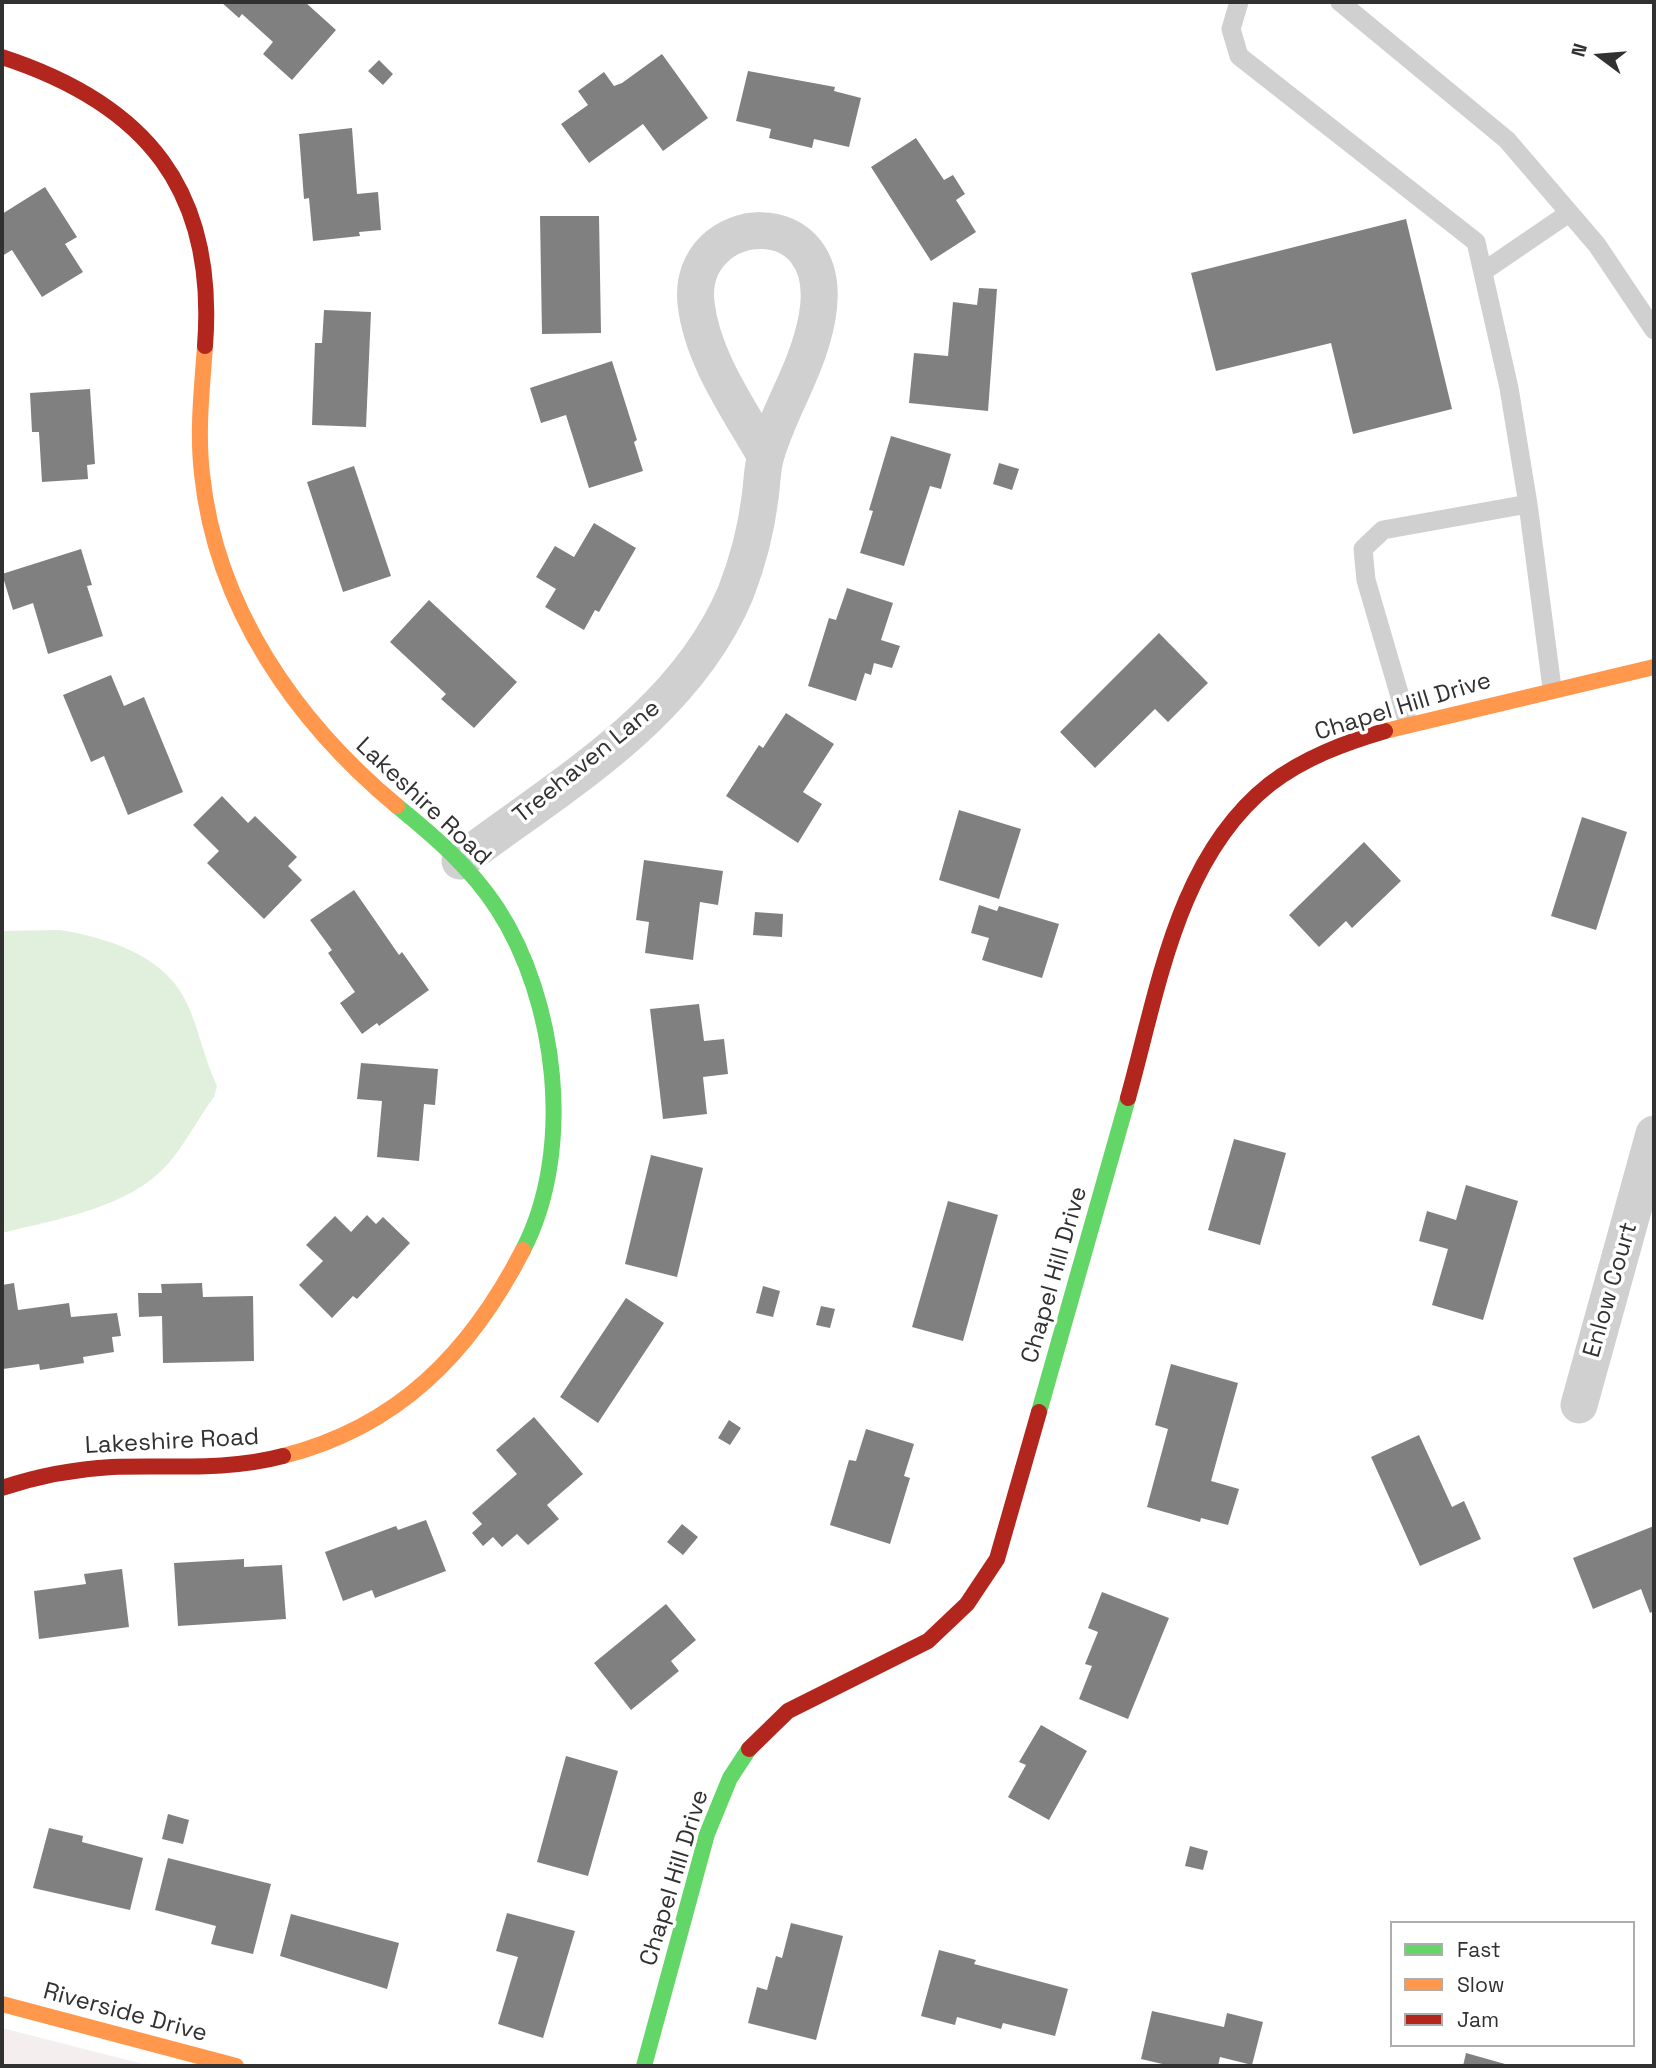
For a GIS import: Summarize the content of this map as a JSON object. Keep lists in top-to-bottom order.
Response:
{
  "streets": {
    "street": [
      "Chapel Hill Drive",
      "Treehaven Lane",
      "Lakeshire Road",
      "Enlow Court",
      "Riverside Drive"
    ]
  },
  "crossings": [
    ["Treehaven Lane", "Lakeshire Road"]
  ],
  "legend": ["Fast", "Slow", "Jam"],
  "north": "left"
}
